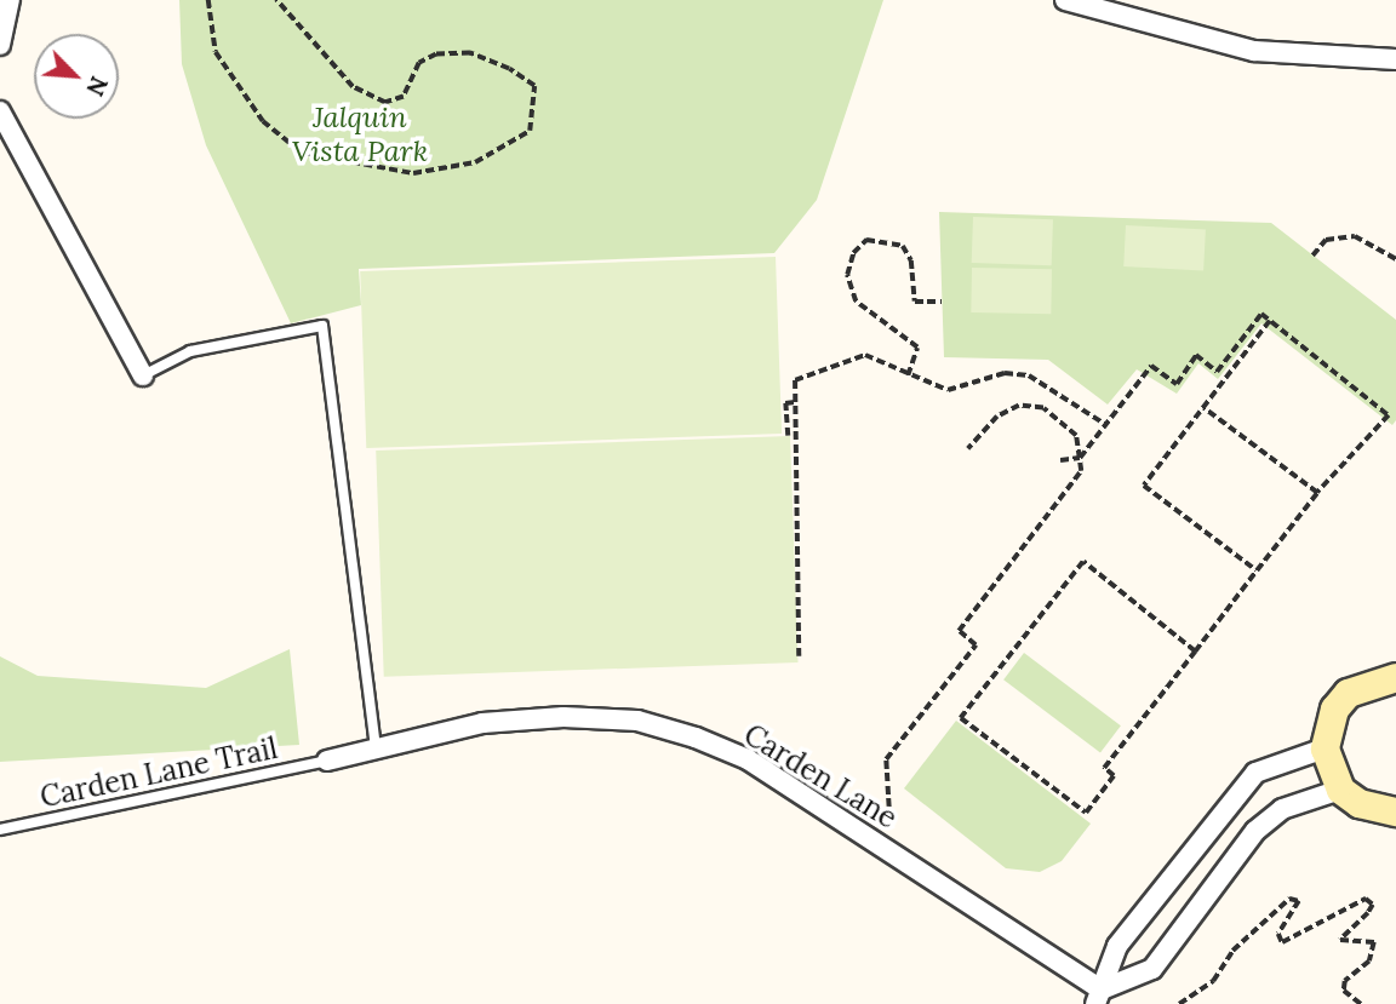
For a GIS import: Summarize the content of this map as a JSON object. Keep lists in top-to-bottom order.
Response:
{
  "streets": {
    "street": ["Carden Lane"],
    "lane": ["Carden Lane Trail"]
  },
  "crossings": [
    ["Carden Lane Trail", "Carden Lane"]
  ],
  "parks": ["Jalquin Vista Park"],
  "north": "bottom right"
}
